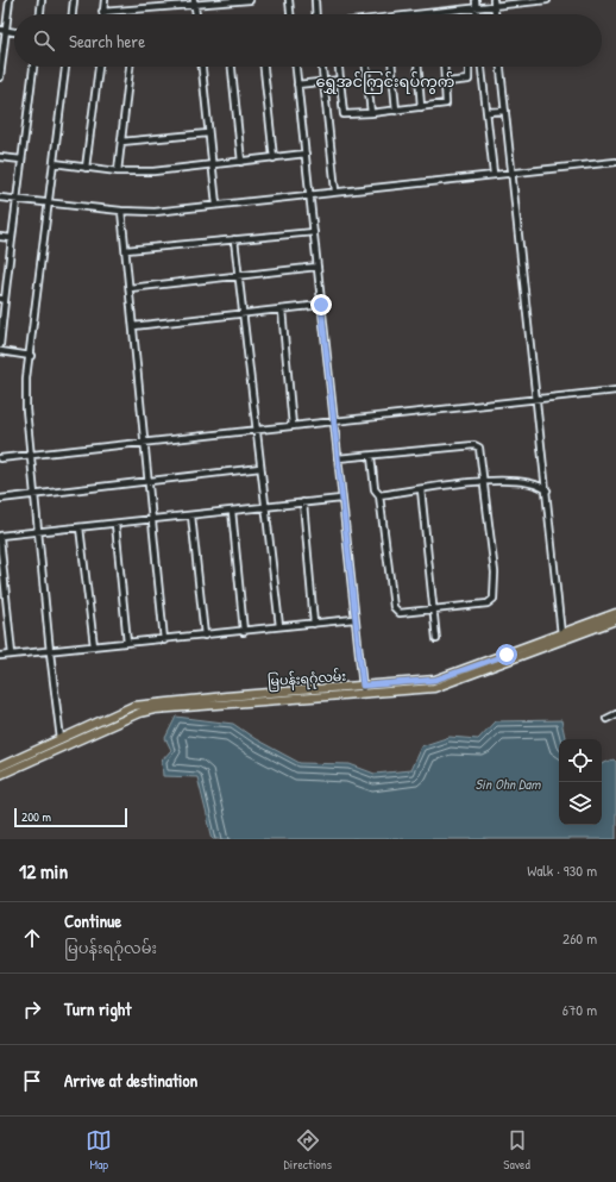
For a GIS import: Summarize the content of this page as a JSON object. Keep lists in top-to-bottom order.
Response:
{
  "streets": {
    "main road": ["မြပန်းရဂုံလမ်း"]
  },
  "districts": ["ရွှေအင်ကြင်းရပ်ကွက်"],
  "water": ["Sin Ohn Dam"],
  "scale_bar": "200 m",
  "page": {
    "search": "Search here",
    "scale": "200 m",
    "heading": ["12 min", "Walk · 930 m"],
    "list": [
      ["Continue", "မြပန်းရဂုံလမ်း", "260 m"],
      ["Turn right", "670 m"],
      "Arrive at destination"
    ],
    "nav": ["Map", "Directions", "Saved"]
  }
}
